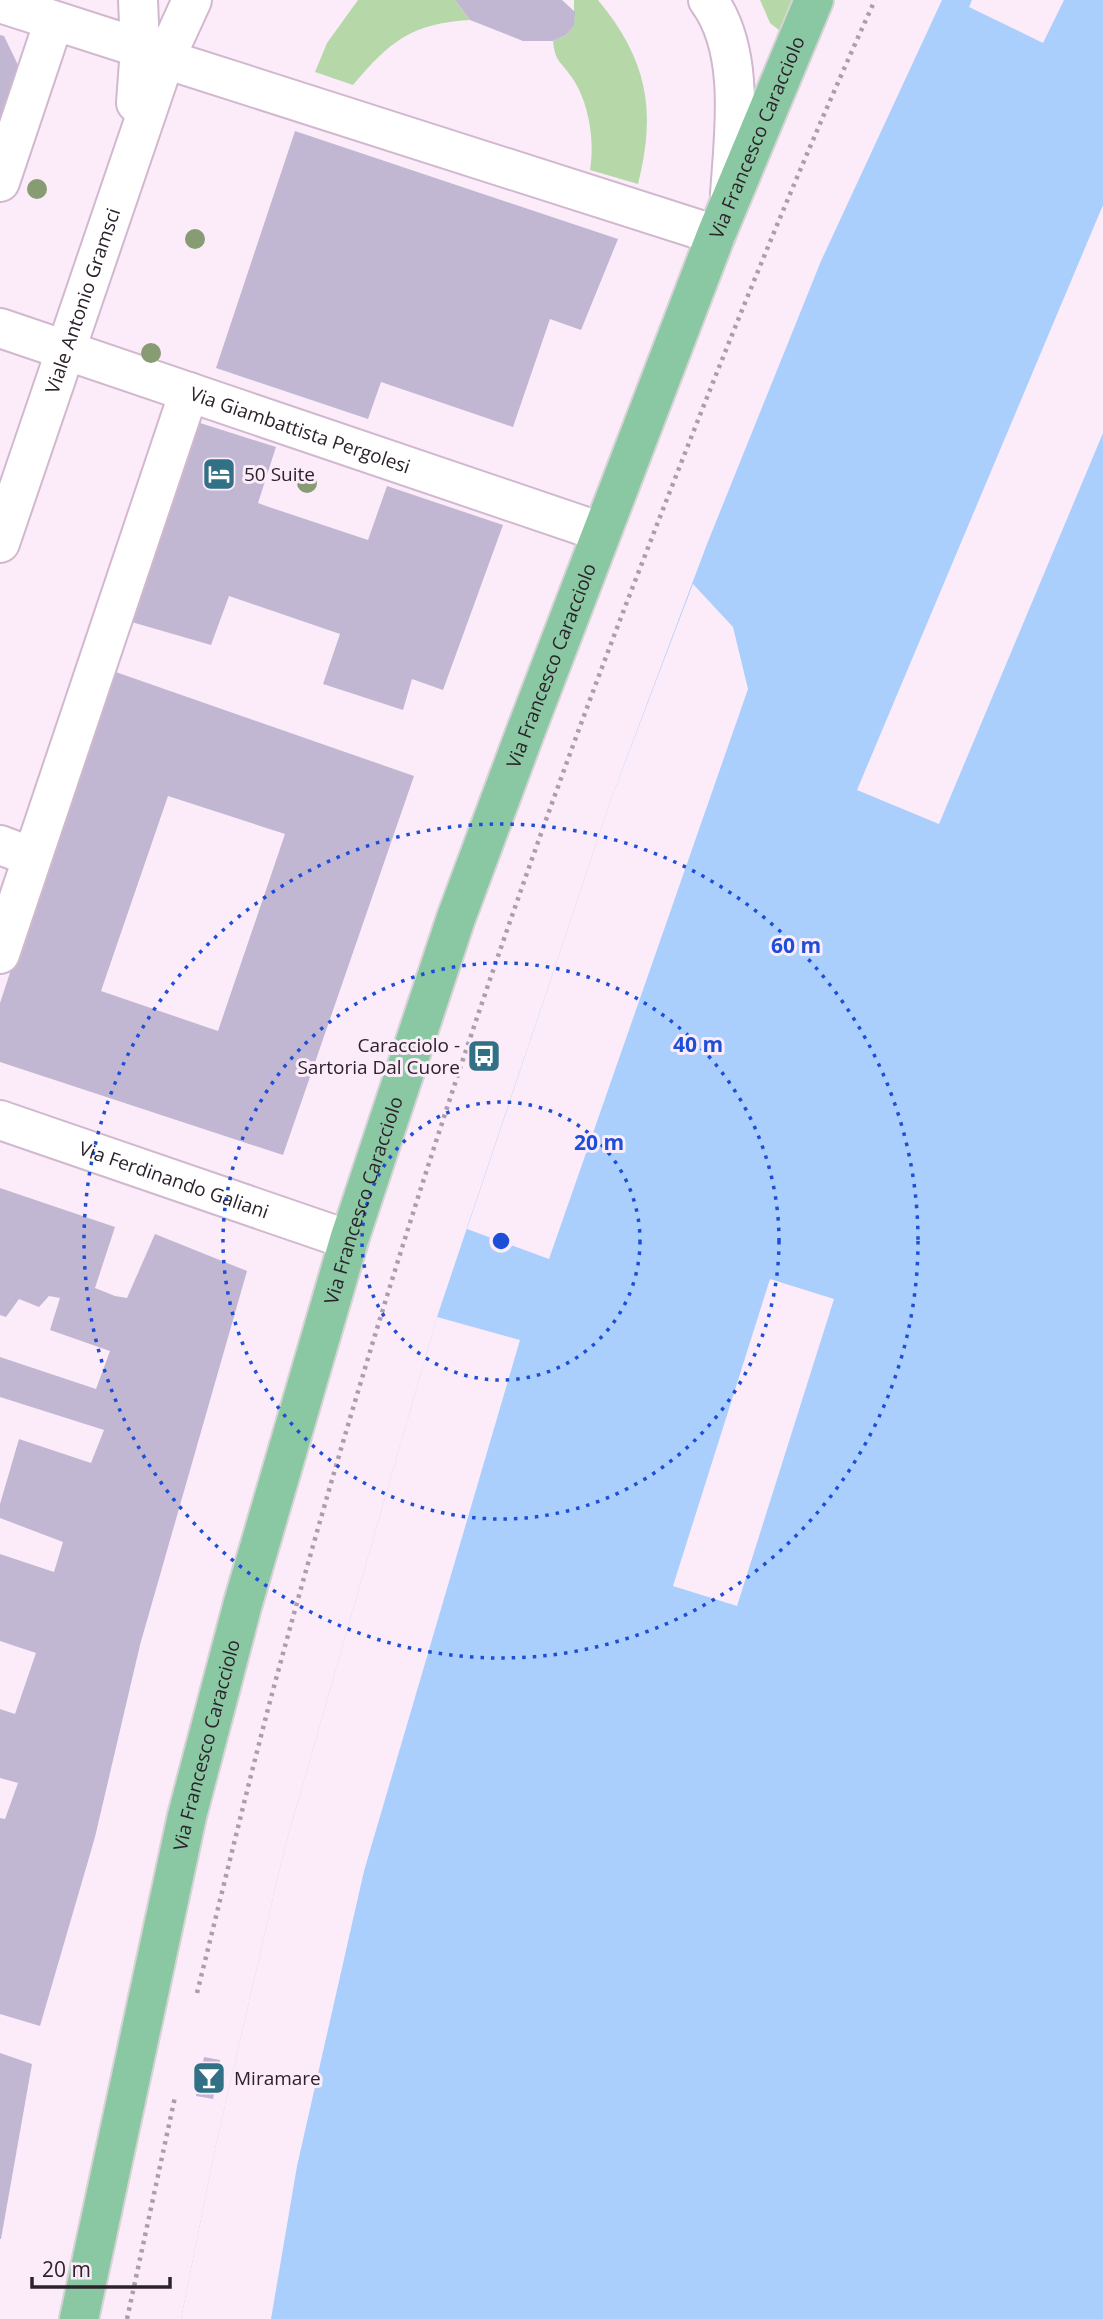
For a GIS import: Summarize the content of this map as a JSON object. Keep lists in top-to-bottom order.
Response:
{
  "streets": {
    "main road": ["Via Francesco Caracciolo"],
    "street": ["Viale Antonio Gramsci", "Via Giambattista Pergolesi", "Via Ferdinando Galiani"]
  },
  "crossings": [
    ["Via Francesco Caracciolo", "Via Giambattista Pergolesi"],
    ["Via Francesco Caracciolo", "Via Ferdinando Galiani"],
    ["Viale Antonio Gramsci", "Via Giambattista Pergolesi"]
  ],
  "places": {
    "hotel": ["50 Suite"],
    "bus stop": ["Caracciolo - Sartoria Dal Cuore"],
    "bar": ["Miramare"]
  },
  "scale_bar": "20 m",
  "rings": ["60 m", "40 m", "20 m"]
}
